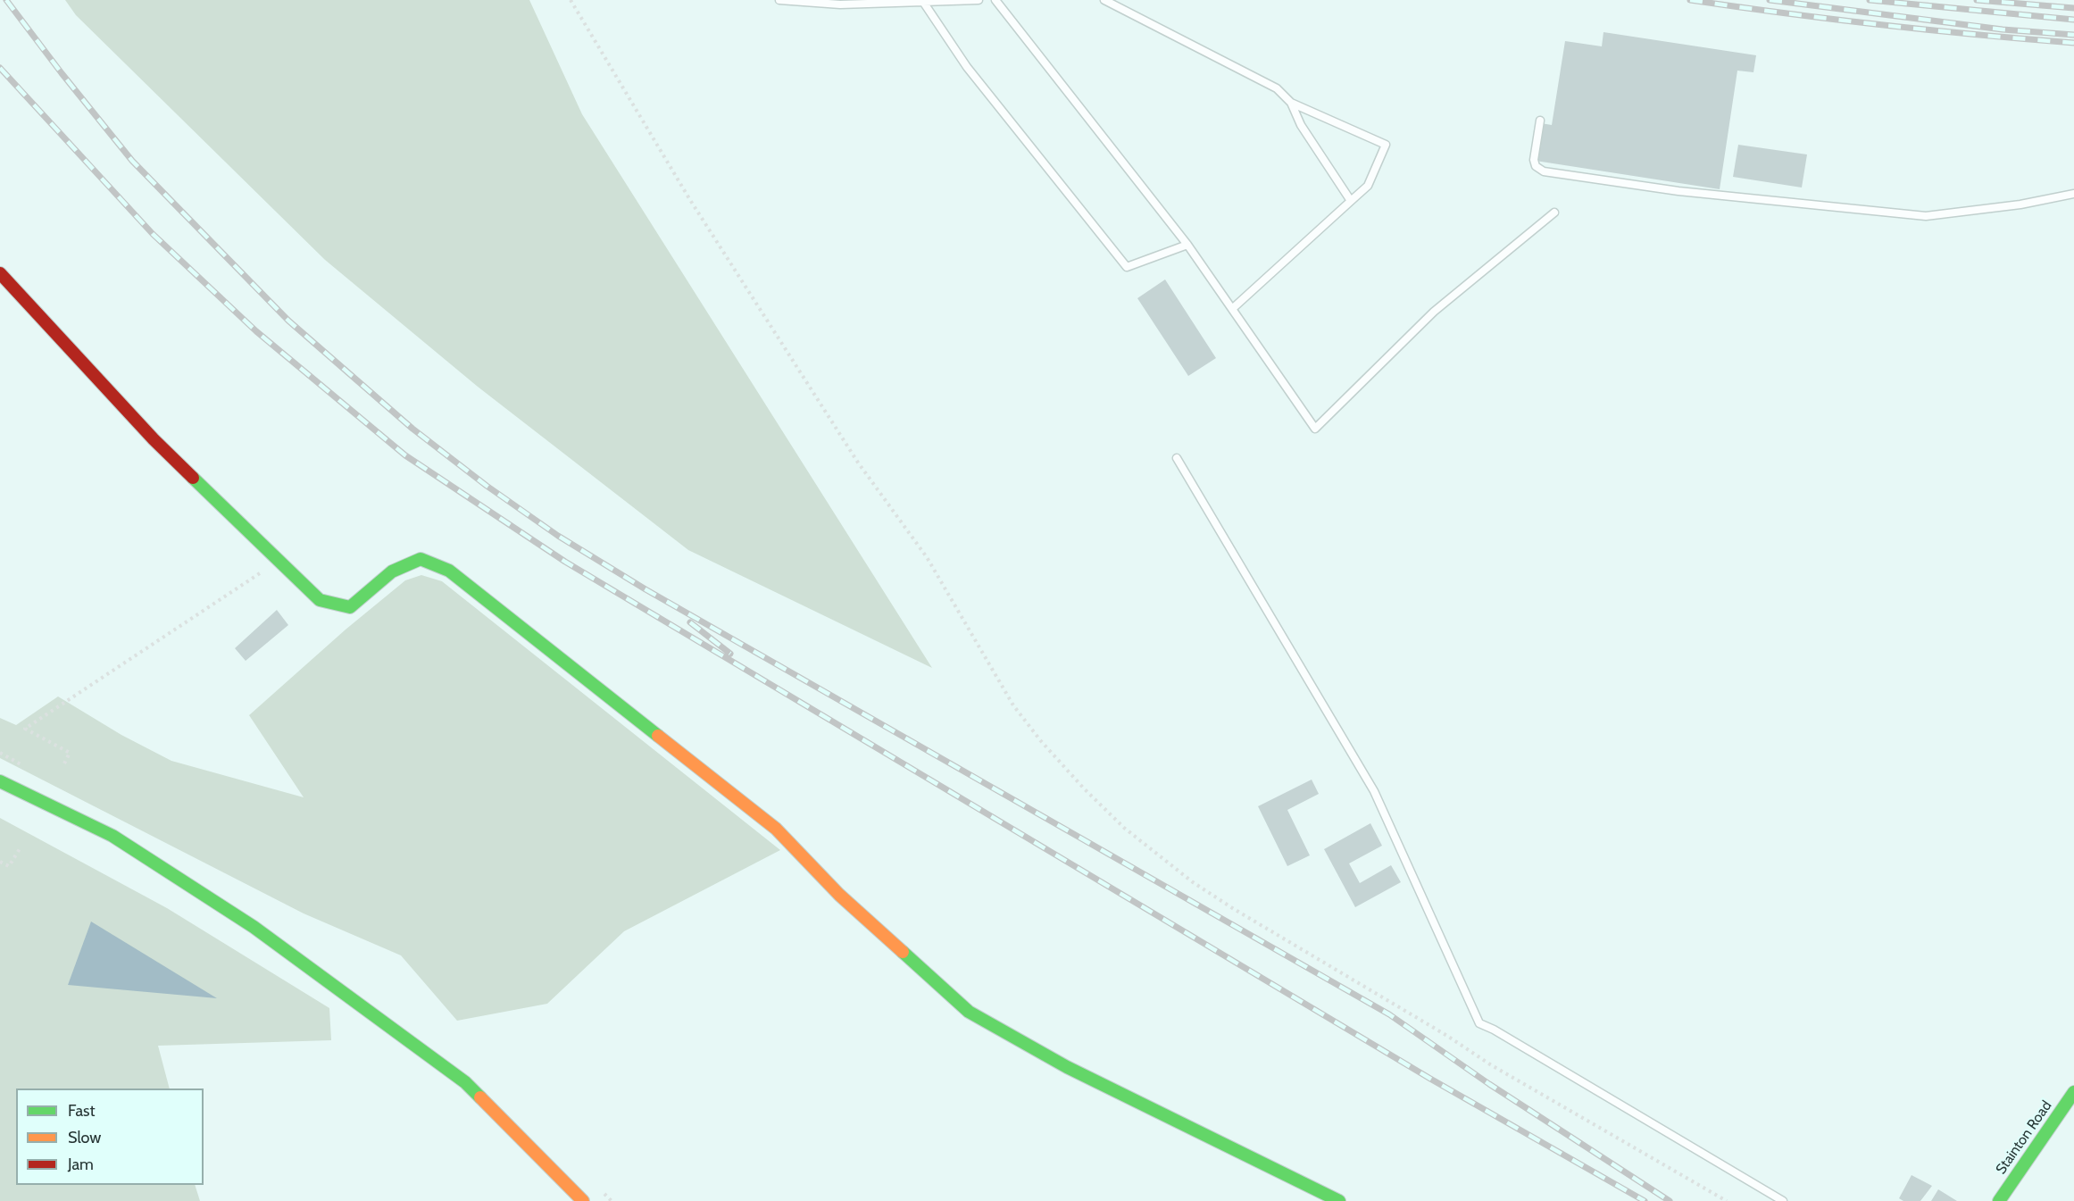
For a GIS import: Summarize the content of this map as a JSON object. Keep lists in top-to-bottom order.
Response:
{
  "streets": {
    "main road": ["Stainton Road"]
  },
  "legend": ["Fast", "Slow", "Jam"]
}
